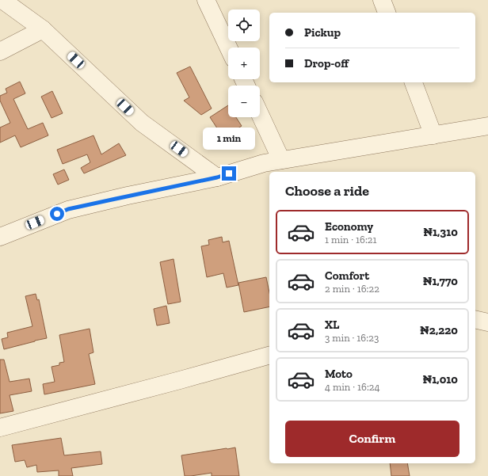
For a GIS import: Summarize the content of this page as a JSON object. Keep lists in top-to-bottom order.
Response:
{
  "page": {
    "map_buttons": ["+", "−"],
    "banner": ["Pickup", "Drop-off"],
    "bubble": "1 min",
    "heading": "Choose a ride",
    "list": [
      {
        "name": "Economy",
        "note": "1 min · 16:21",
        "value": "₦1,310"
      },
      {
        "name": "Comfort",
        "note": "2 min · 16:22",
        "value": "₦1,770"
      },
      {
        "name": "XL",
        "note": "3 min · 16:23",
        "value": "₦2,220"
      },
      {
        "name": "Moto",
        "note": "4 min · 16:24",
        "value": "₦1,010"
      }
    ],
    "buttons": "Confirm"
  }
}
